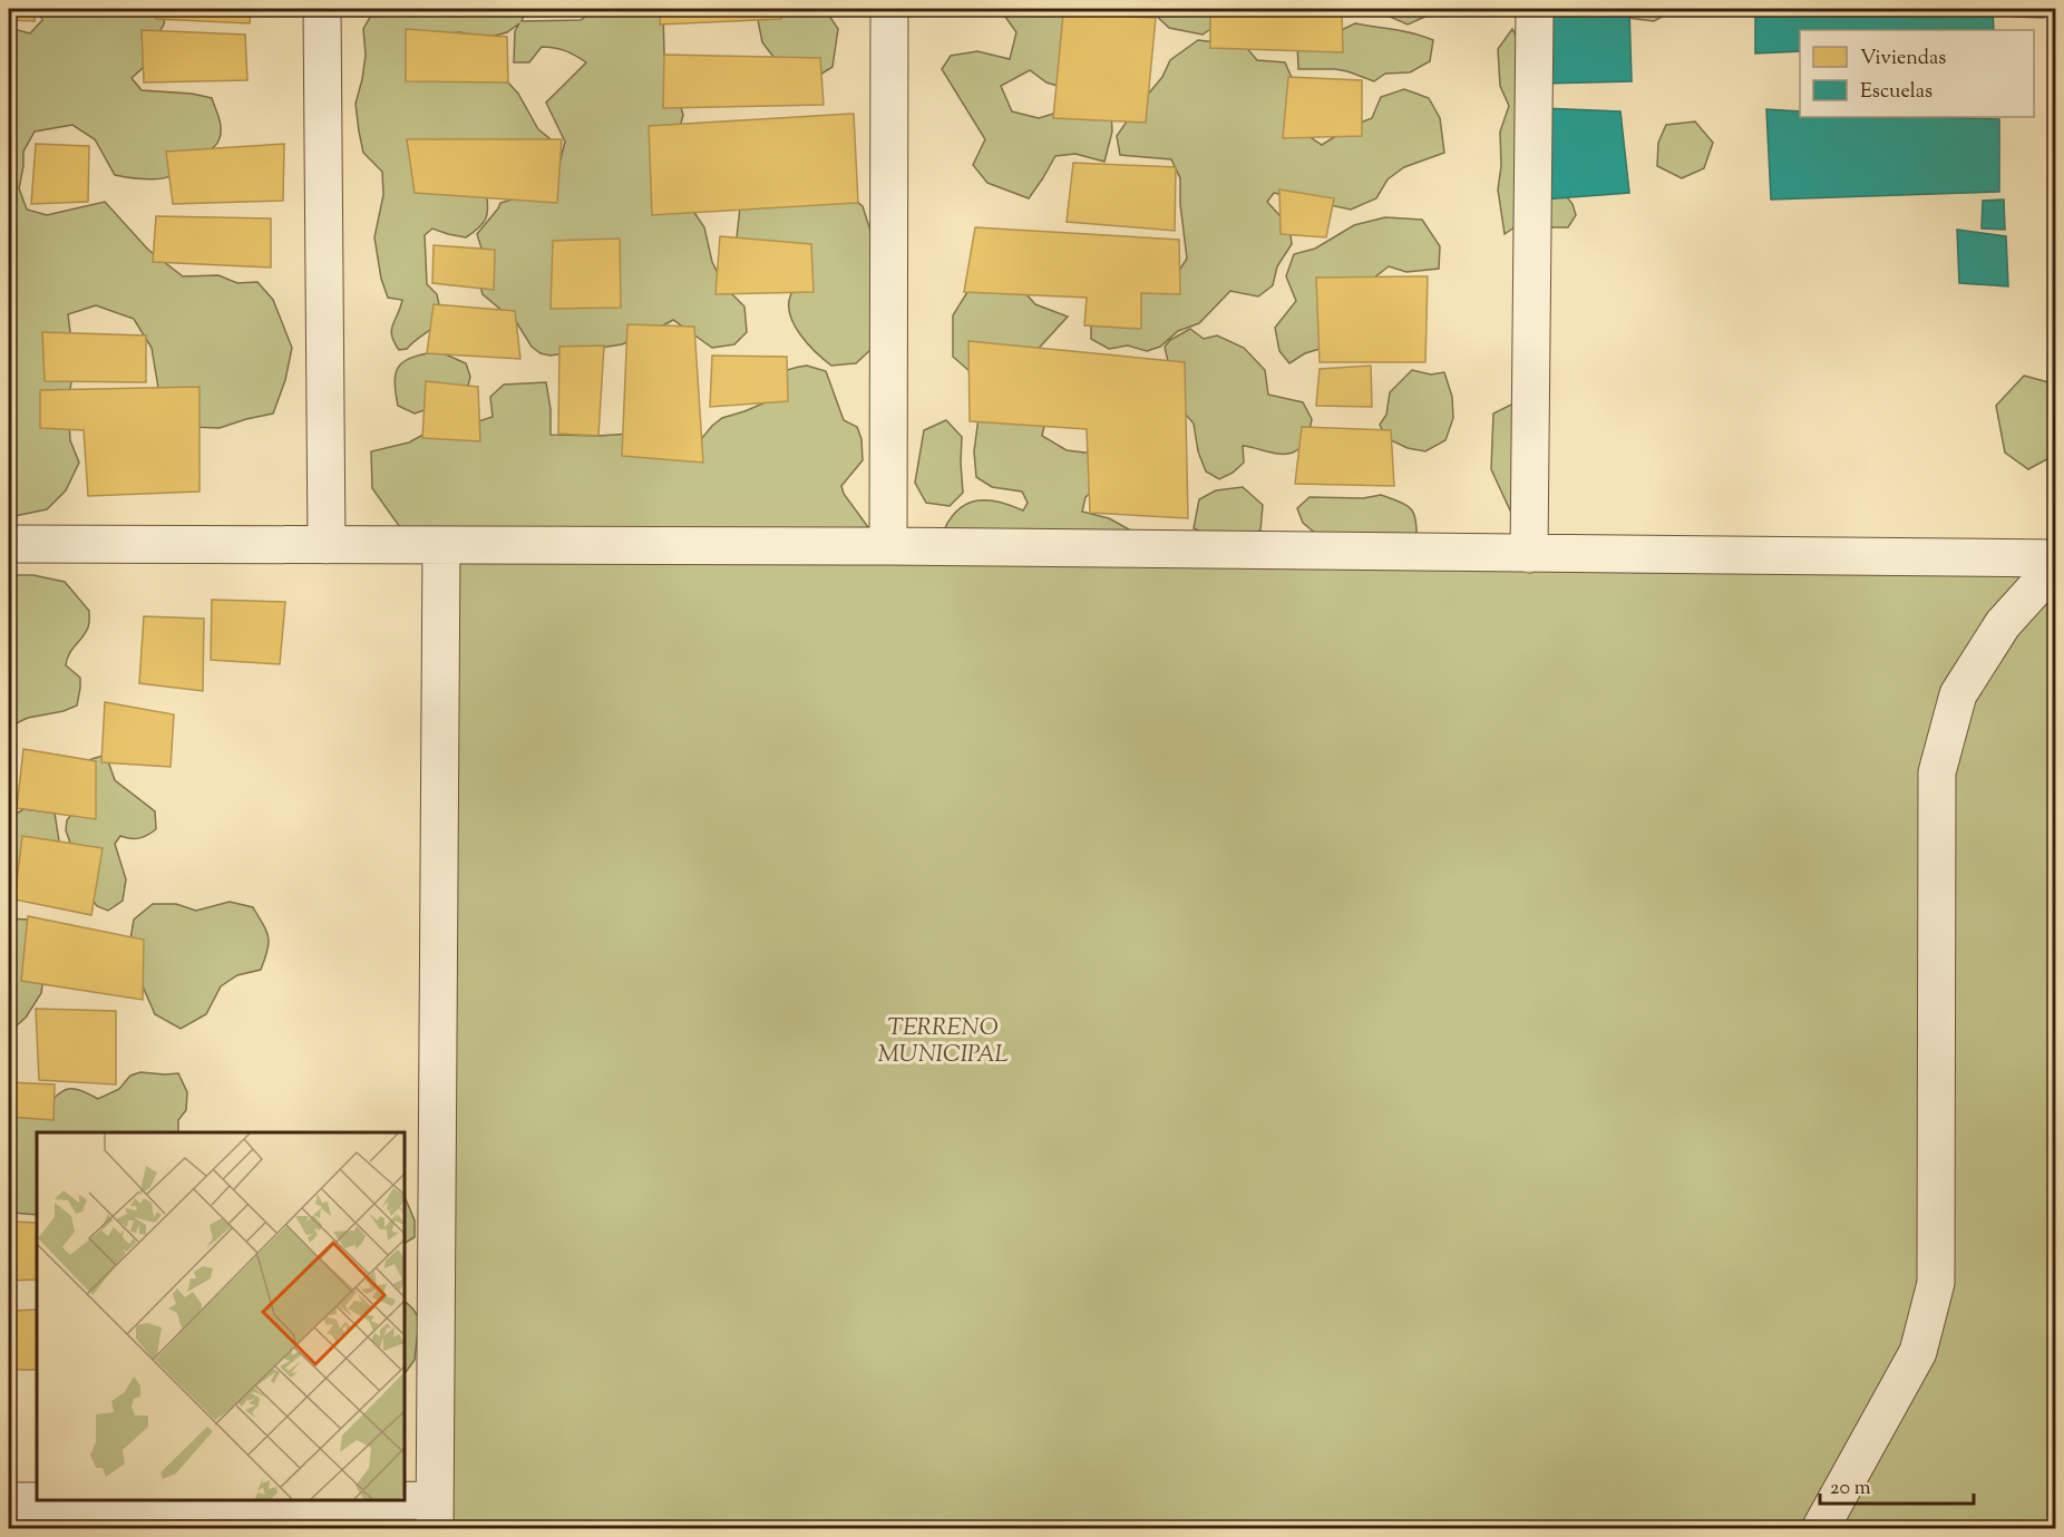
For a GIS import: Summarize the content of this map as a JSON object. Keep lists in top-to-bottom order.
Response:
{
  "parks": ["TERRENO MUNICIPAL"],
  "legend": ["Viviendas", "Escuelas"],
  "scale_bar": "20 m"
}
